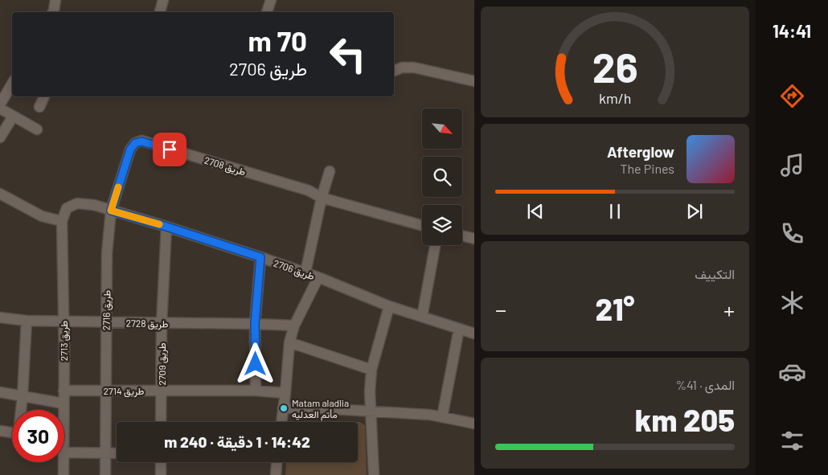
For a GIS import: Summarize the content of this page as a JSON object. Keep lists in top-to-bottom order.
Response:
{
  "streets": {
    "street": [
      "طريق 2708",
      "طريق 2706",
      "طريق 2716",
      "طريق 2728",
      "طريق 2713",
      "طريق 2709",
      "طريق 2714"
    ]
  },
  "crossings": [
    ["طريق 2708", "طريق 2716"],
    ["طريق 2706", "طريق 2716"],
    ["طريق 2706", "طريق 2713"],
    ["طريق 2706", "طريق 2709"],
    ["طريق 2716", "طريق 2728"],
    ["طريق 2716", "طريق 2714"],
    ["طريق 2728", "طريق 2713"],
    ["طريق 2728", "طريق 2709"],
    ["طريق 2713", "طريق 2714"],
    ["طريق 2709", "طريق 2714"]
  ],
  "places": ["Matam aladlia مأتم العدليه"],
  "north": "bottom right",
  "page": {
    "tabs": "14:41",
    "turn": ["70 m", "طريق 2706"],
    "song": ["Afterglow", "The Pines"],
    "tile": [
      "التكييف",
      ["المدى · 41%", "205 km"]
    ],
    "heat": ["−", "21°", "+"],
    "limit": "30",
    "trip": "14:42 · 1 دقيقة · 240 m",
    "gauge": ["26", "km/h"]
  }
}
